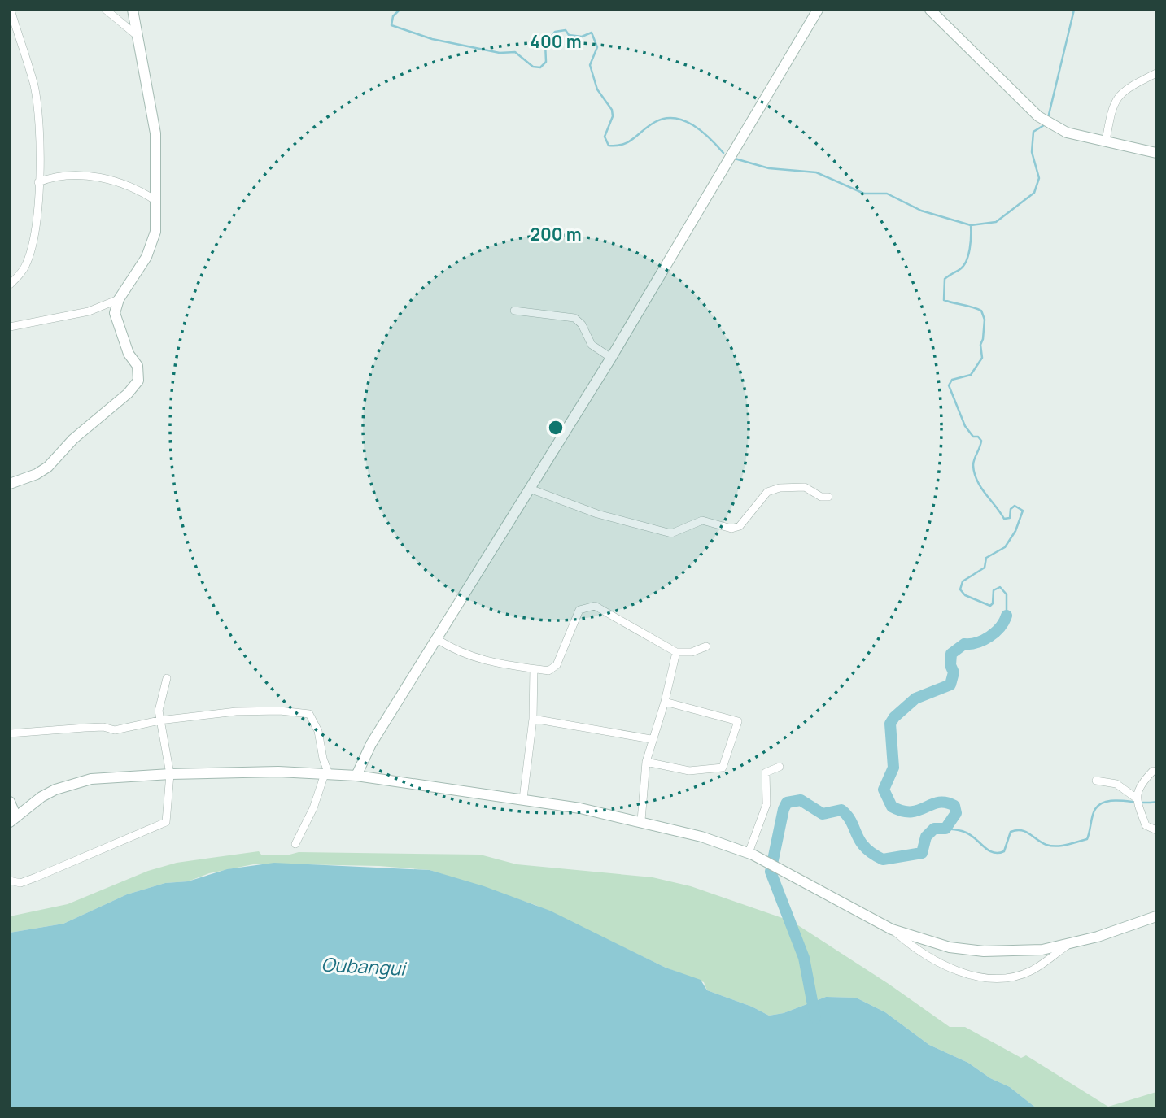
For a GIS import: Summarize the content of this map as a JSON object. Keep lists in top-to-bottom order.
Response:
{
  "water": ["Oubangui"],
  "rings": ["400 m", "200 m"]
}
